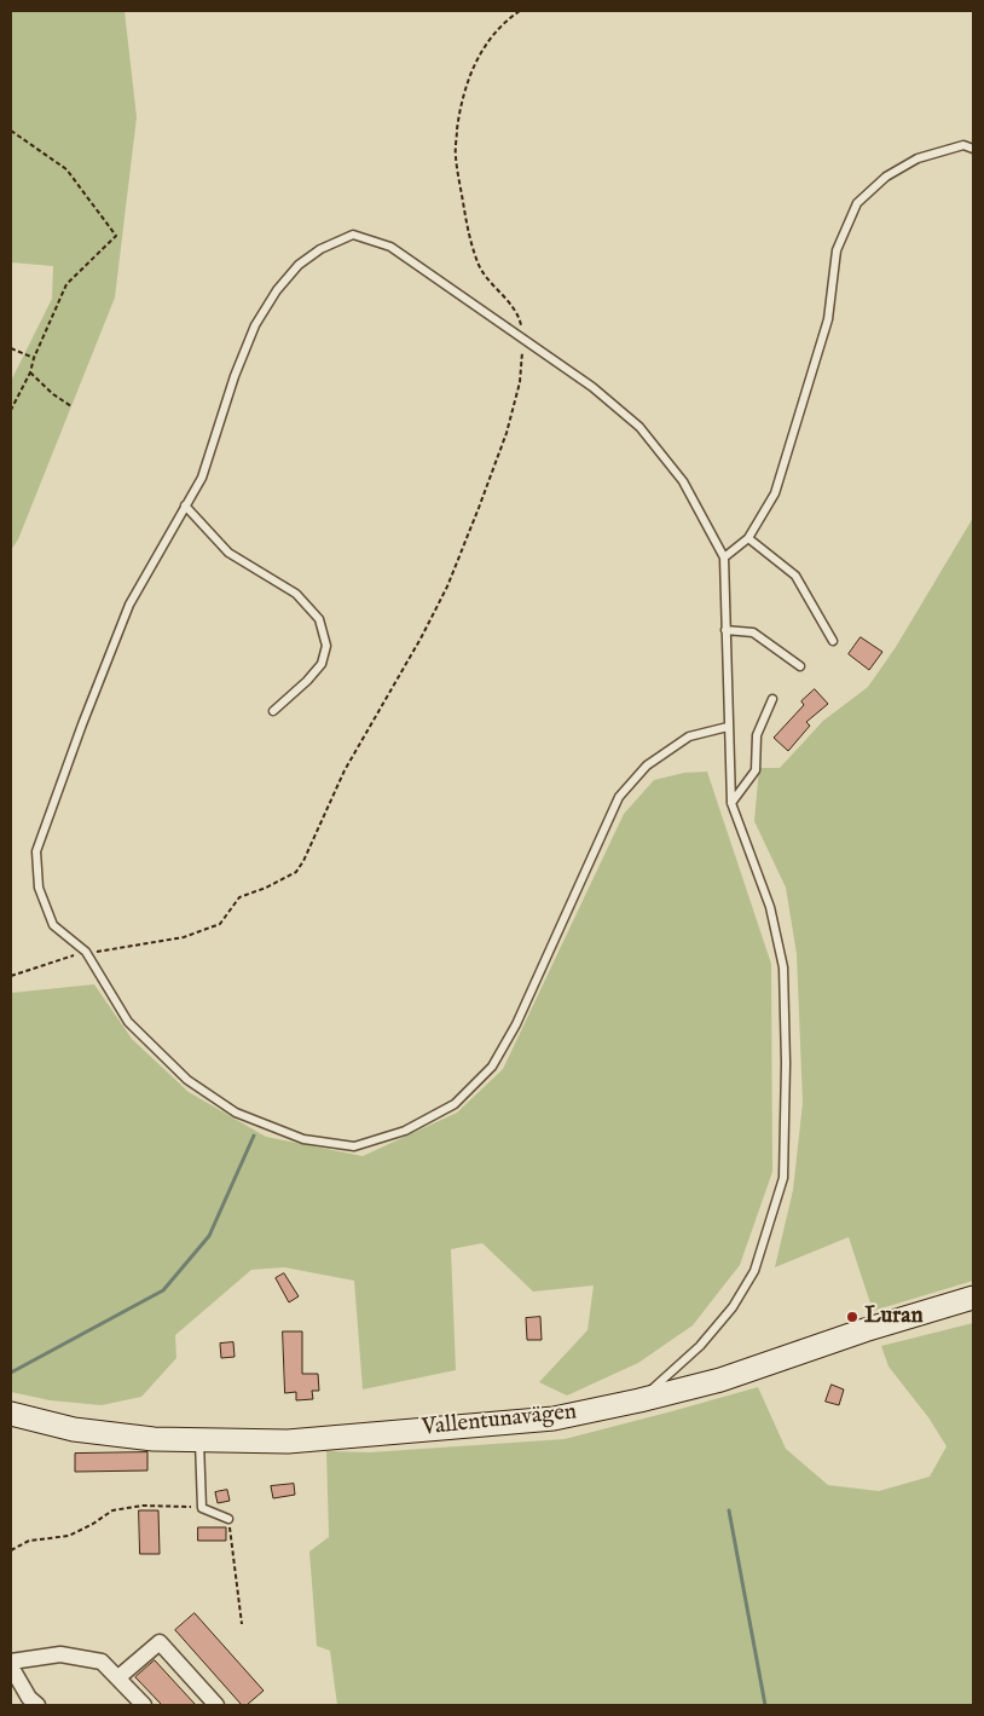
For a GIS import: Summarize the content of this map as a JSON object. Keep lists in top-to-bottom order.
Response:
{
  "streets": {
    "main road": ["Vallentunavägen"]
  },
  "places": ["Luran"]
}
